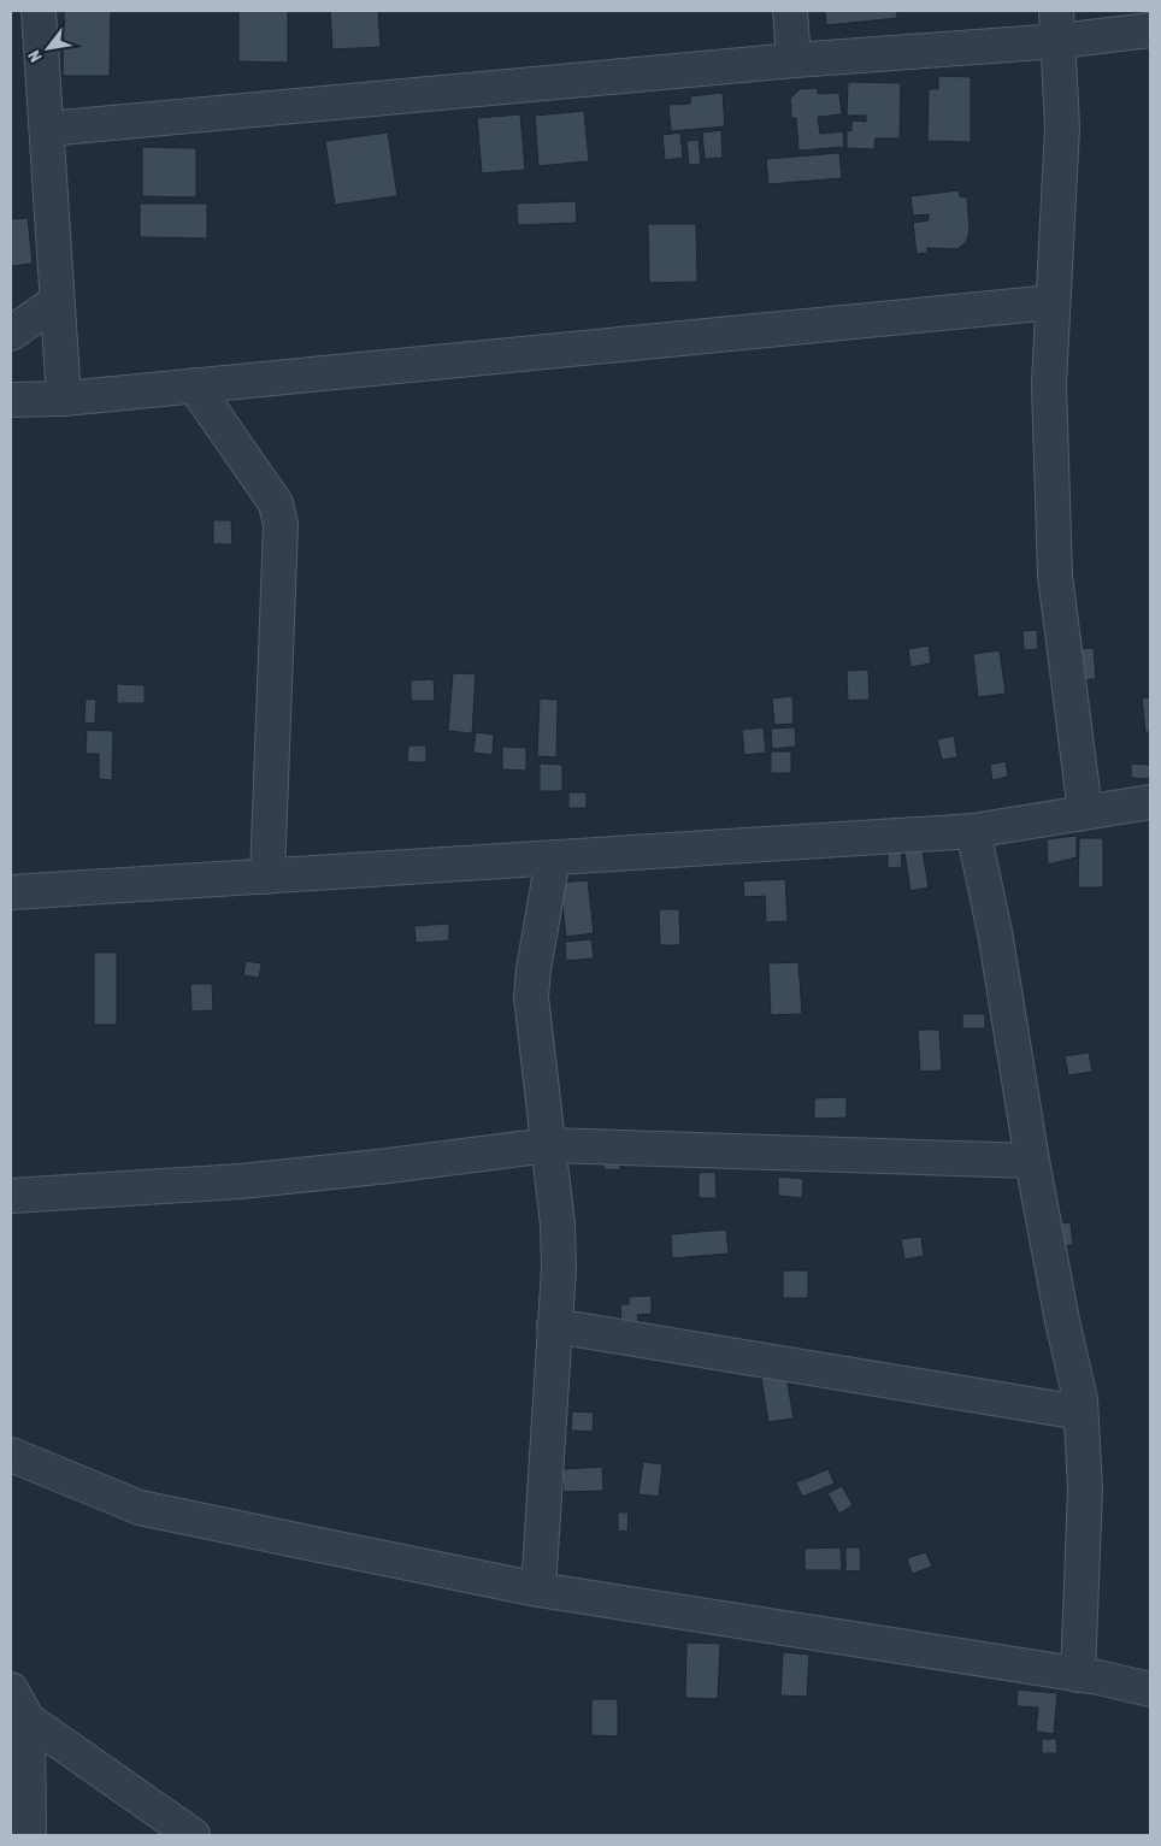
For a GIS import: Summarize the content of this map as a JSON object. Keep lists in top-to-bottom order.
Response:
{
  "north": "bottom left"
}
